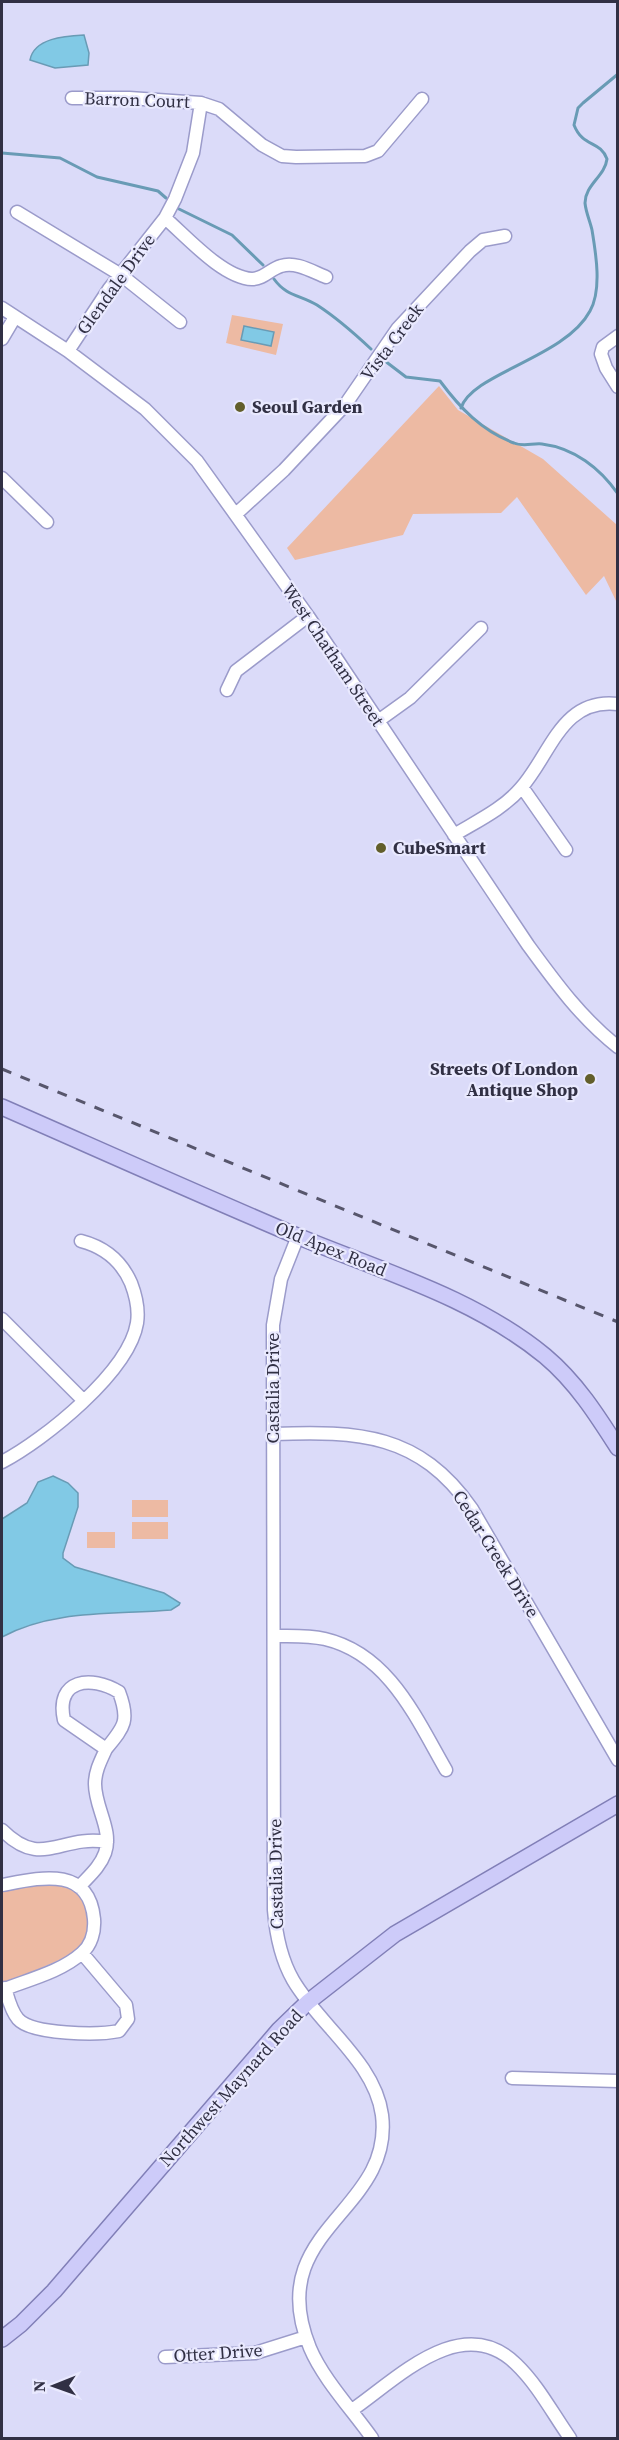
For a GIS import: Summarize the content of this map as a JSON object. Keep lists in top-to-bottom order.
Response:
{
  "streets": {
    "main road": ["Old Apex Road", "Northwest Maynard Road"],
    "street": [
      "Barron Court",
      "Glendale Drive",
      "Vista Creek",
      "West Chatham Street",
      "Castalia Drive",
      "Cedar Creek Drive",
      "Otter Drive"
    ]
  },
  "crossings": [
    ["Barron Court", "Glendale Drive"],
    ["Glendale Drive", "West Chatham Street"],
    ["Vista Creek", "West Chatham Street"],
    ["Old Apex Road", "Castalia Drive"],
    ["Castalia Drive", "Cedar Creek Drive"],
    ["Castalia Drive", "Northwest Maynard Road"],
    ["Castalia Drive", "Otter Drive"]
  ],
  "places": ["Seoul Garden", "CubeSmart", "Streets Of London Antique Shop"],
  "north": "left"
}
